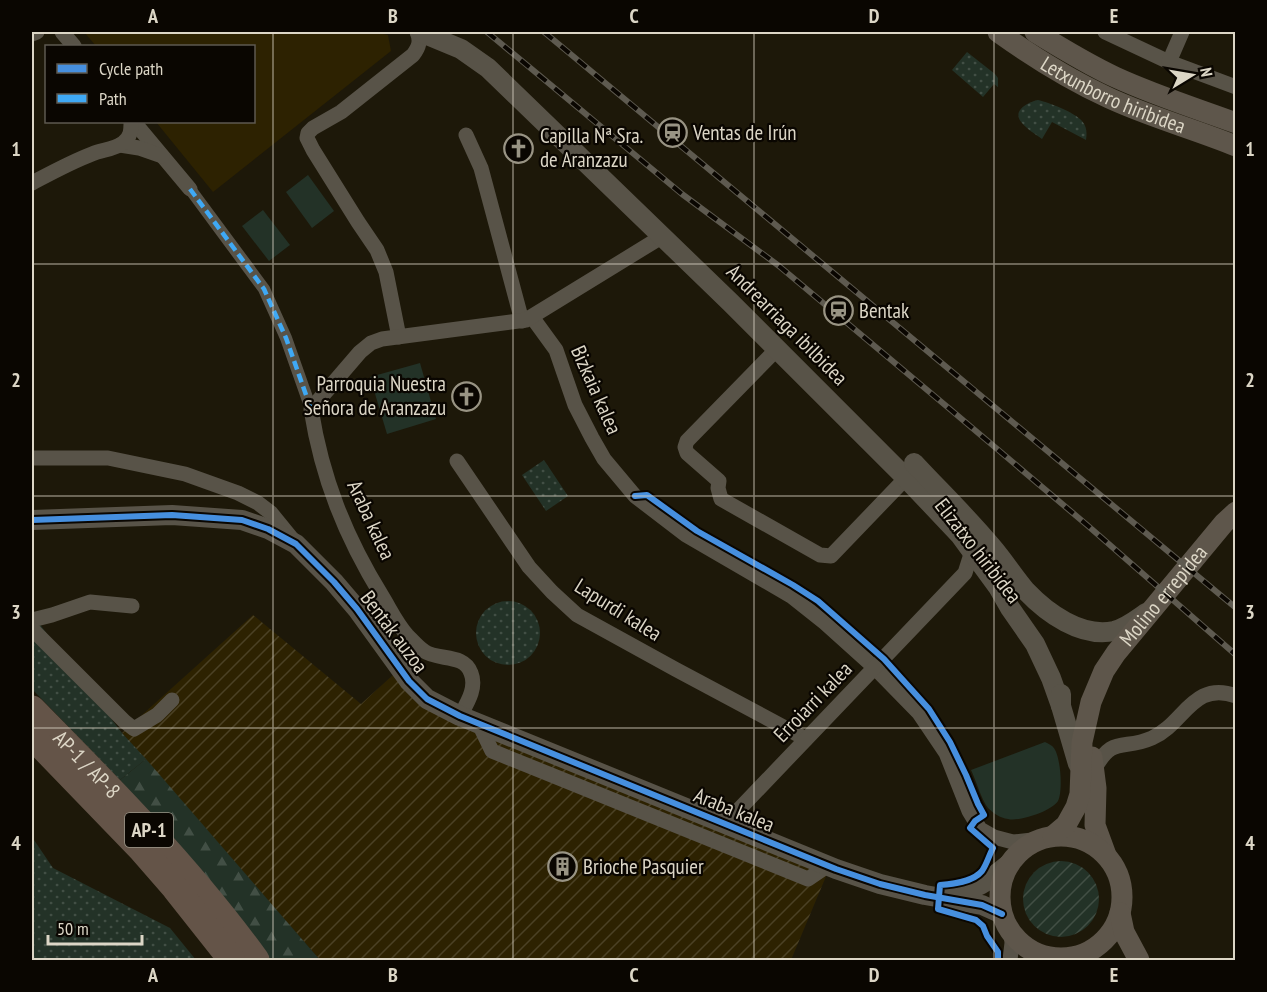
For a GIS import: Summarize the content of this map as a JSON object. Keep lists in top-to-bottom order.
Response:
{
  "streets": {
    "highway": ["AP-1 / AP-8", "AP-1"],
    "main road": ["Letxunborro hiribidea", "Elizatxo hiribidea", "Molino errepidea"],
    "street": [
      "Andrearriaga ibilbidea",
      "Bizkaia kalea",
      "Araba kalea",
      "Lapurdi kalea",
      "Bentak auzoa",
      "Erroiarri kalea"
    ]
  },
  "crossings": [
    ["Andrearriaga ibilbidea", "Elizatxo hiribidea"],
    ["Andrearriaga ibilbidea", "Erroiarri kalea"],
    ["Bizkaia kalea", "Araba kalea"],
    ["Bizkaia kalea", "Elizatxo hiribidea"],
    ["Bizkaia kalea", "Erroiarri kalea"],
    ["Araba kalea", "Elizatxo hiribidea"],
    ["Araba kalea", "Bentak auzoa"],
    ["Araba kalea", "Erroiarri kalea"],
    ["Elizatxo hiribidea", "Molino errepidea"],
    ["Lapurdi kalea", "Erroiarri kalea"]
  ],
  "places": {
    "station": ["Ventas de Irún", "Bentak"],
    "church": ["Capilla Nª Sra. de Aranzazu", "Parroquia Nuestra Señora de Aranzazu"],
    "building": ["Brioche Pasquier"]
  },
  "legend": ["Cycle path", "Path"],
  "scale_bar": "50 m",
  "north": "right",
  "grid": {
    "columns": [
      "A",
      "B",
      "C",
      "D",
      "E"
    ],
    "rows": [
      "1",
      "2",
      "3",
      "4"
    ]
  }
}
